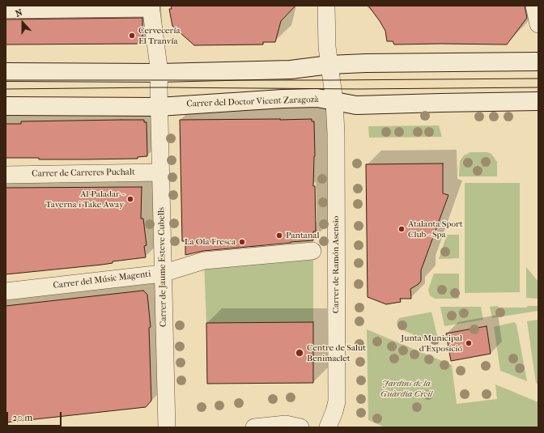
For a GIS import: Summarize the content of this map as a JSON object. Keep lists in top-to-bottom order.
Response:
{
  "streets": {
    "street": [
      "Carrer del Doctor Vicent Zaragozà",
      "Carrer de Carreres Puchalt",
      "Carrer de Ramón Asensio",
      "Carrer de Jaume Esteve Cubells",
      "Carrer del Músic Magenti"
    ]
  },
  "crossings": [
    ["Carrer del Doctor Vicent Zaragozà", "Carrer de Ramón Asensio"],
    ["Carrer del Doctor Vicent Zaragozà", "Carrer de Jaume Esteve Cubells"],
    ["Carrer de Carreres Puchalt", "Carrer de Jaume Esteve Cubells"],
    ["Carrer de Jaume Esteve Cubells", "Carrer del Músic Magenti"]
  ],
  "parks": ["Jardins de la Guàrdia Civil"],
  "places": [
    "Cervecería El Tranvía",
    "Al-Paladar - Taverna i Take Away",
    "Atalanta Sport Club - Spa",
    "Pantanal",
    "La Ola Fresca",
    "Junta Municipal d'Exposició",
    "Centre de Salut Benimaclet"
  ],
  "scale_bar": "20 m",
  "north": "top"
}
